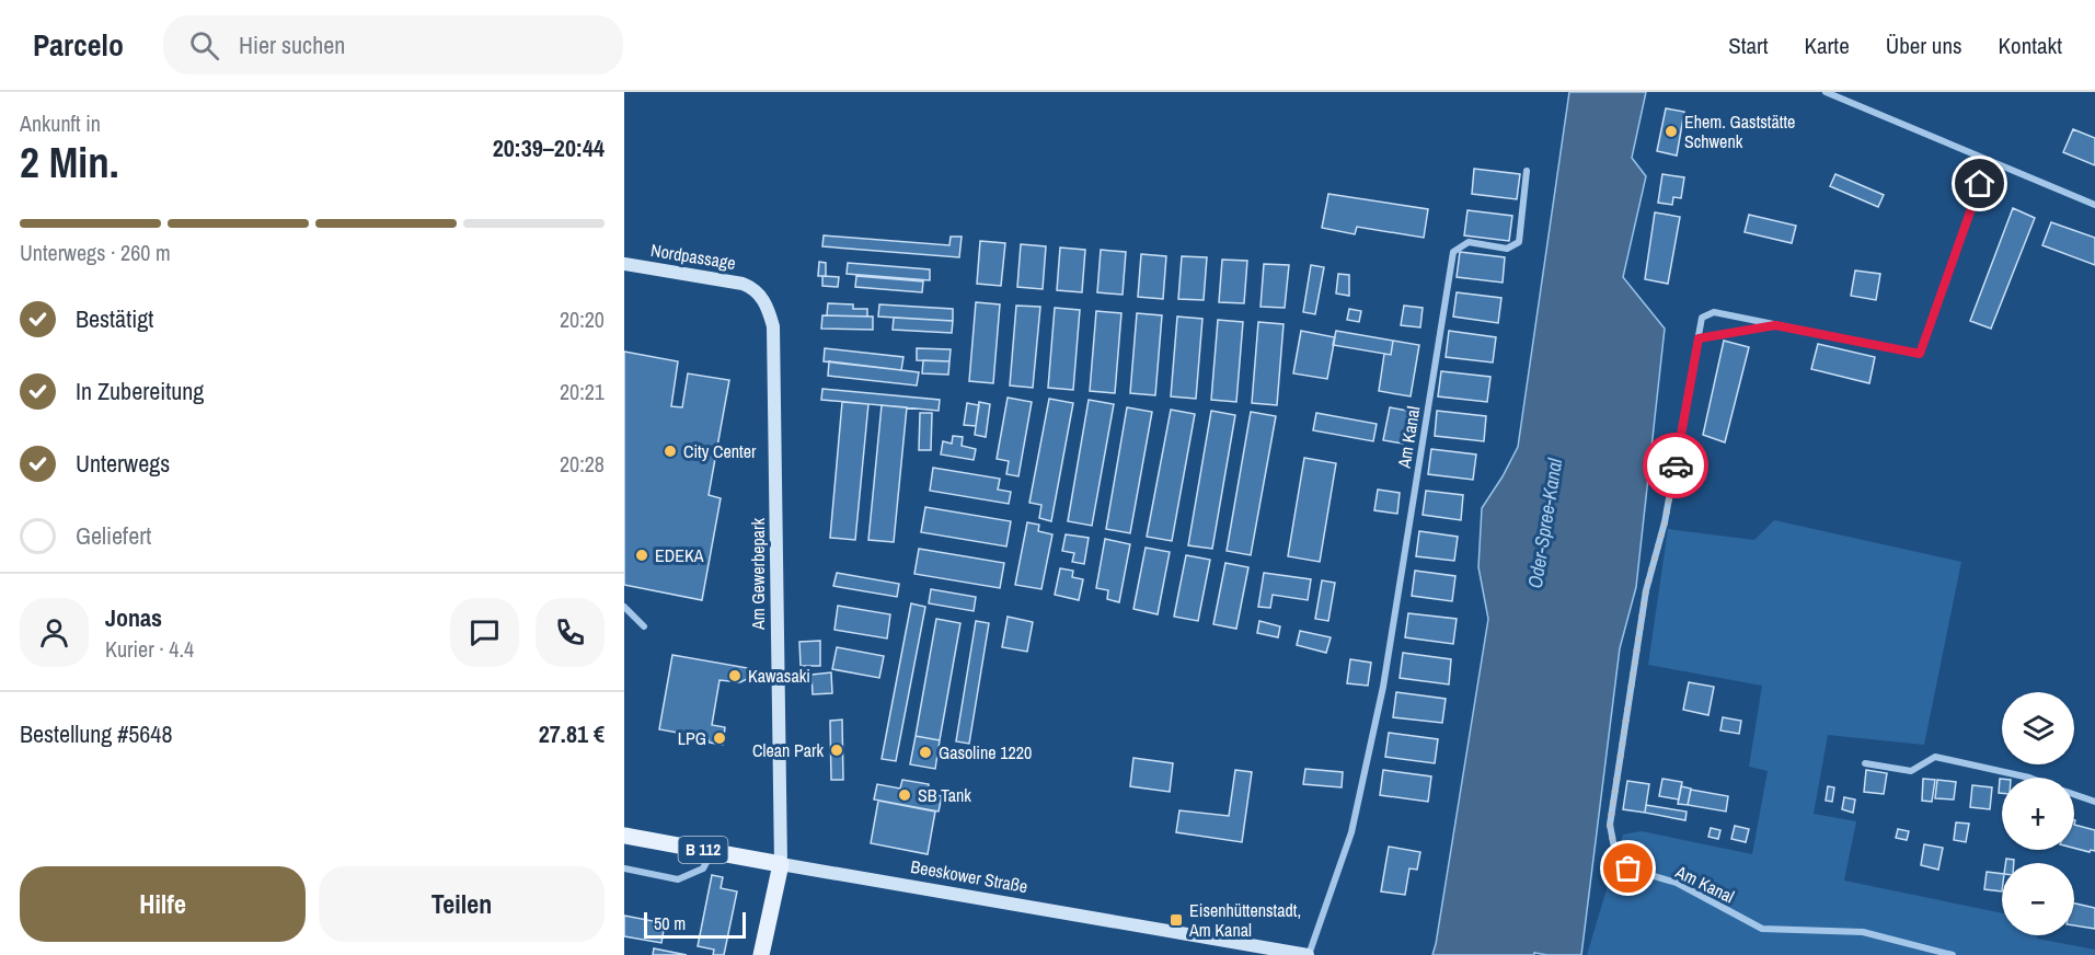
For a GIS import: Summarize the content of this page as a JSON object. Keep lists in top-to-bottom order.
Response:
{
  "streets": {
    "main road": ["B 112", "Beeskower Straße"],
    "street": ["Nordpassage", "Am Kanal", "Am Gewerbepark"]
  },
  "crossings": [
    ["Nordpassage", "Am Gewerbepark"],
    ["Am Kanal", "Beeskower Straße"],
    ["Am Gewerbepark", "Beeskower Straße"]
  ],
  "water": ["Oder-Spree-Kanal"],
  "places": {
    "other": [
      "Ehem. Gaststätte Schwenk",
      "City Center",
      "EDEKA",
      "Kawasaki",
      "LPG",
      "Clean Park",
      "Gasoline 1220",
      "SB Tank"
    ],
    "transit": ["Eisenhüttenstadt, Am Kanal"]
  },
  "scale_bar": "50 m",
  "page": {
    "header": "Parcelo",
    "search": "Hier suchen",
    "nav": [
      "Start",
      "Karte",
      "Über uns",
      "Kontakt"
    ],
    "heading": ["2 Min.", "Ankunft in", "20:39–20:44"],
    "panel": [
      "Jonas",
      "Kurier · 4.4",
      "Bestellung #5648",
      "27.81 €"
    ],
    "bar": "Unterwegs · 260 m",
    "list": [
      ["Bestätigt", "20:20"],
      ["In Zubereitung", "20:21"],
      ["Unterwegs", "20:28"],
      "Geliefert"
    ],
    "map_buttons": ["+", "−"],
    "buttons": ["Hilfe", "Teilen"],
    "scale": "50 m"
  }
}
